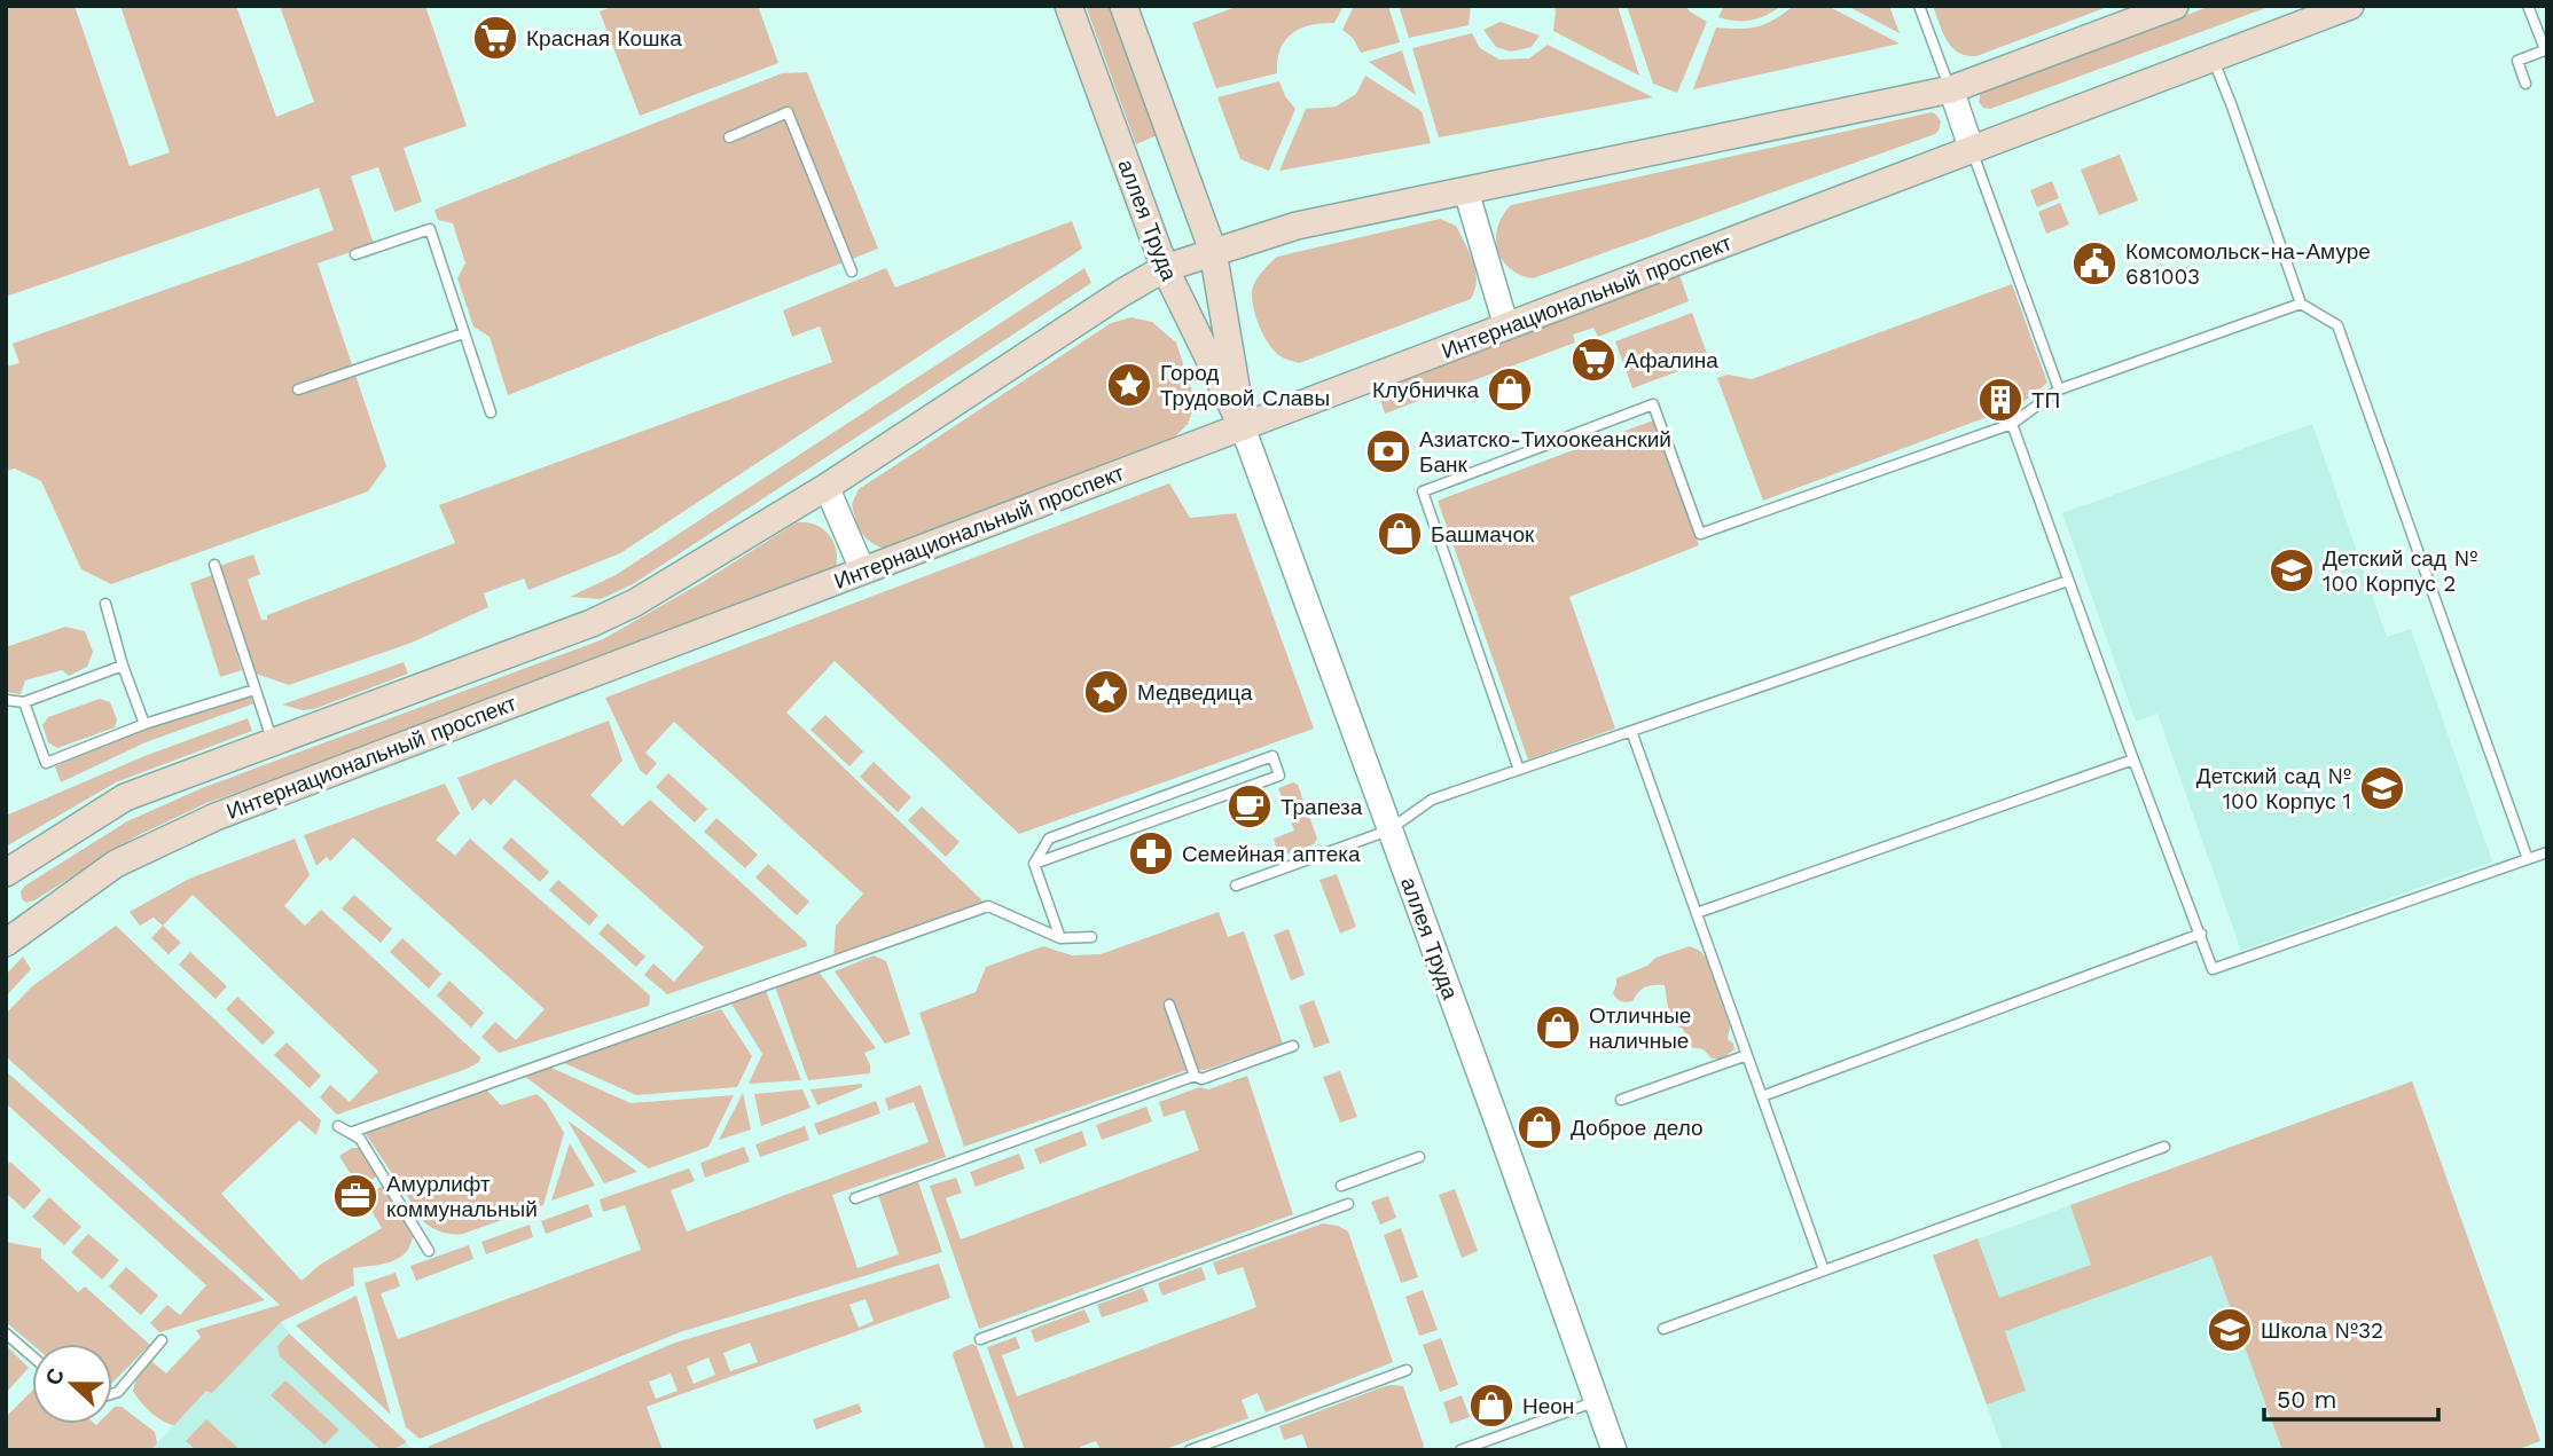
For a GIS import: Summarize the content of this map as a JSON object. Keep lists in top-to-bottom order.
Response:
{
  "streets": {
    "main road": ["аллея Труда", "Интернациональный проспект"]
  },
  "crossings": [
    ["аллея Труда", "Интернациональный проспект"]
  ],
  "places": {
    "supermarket": ["Красная Кошка", "Афалина"],
    "public building": ["Комсомольск-на-Амуре 681003"],
    "place": ["Город Трудовой Славы", "Медведица"],
    "shop": [
      "Клубничка",
      "Башмачок",
      "Отличные наличные",
      "Доброе дело",
      "Неон"
    ],
    "building": ["ТП"],
    "bank": ["Азиатско-Тихоокеанский Банк"],
    "school or university": ["Детский сад № 100 Корпус 2", "Детский сад № 100 Корпус 1", "Школа №32"],
    "cafe": ["Трапеза"],
    "pharmacy": ["Семейная аптека"],
    "office": ["Амурлифт коммунальный"]
  },
  "scale_bar": "50 m",
  "north": "left"
}
